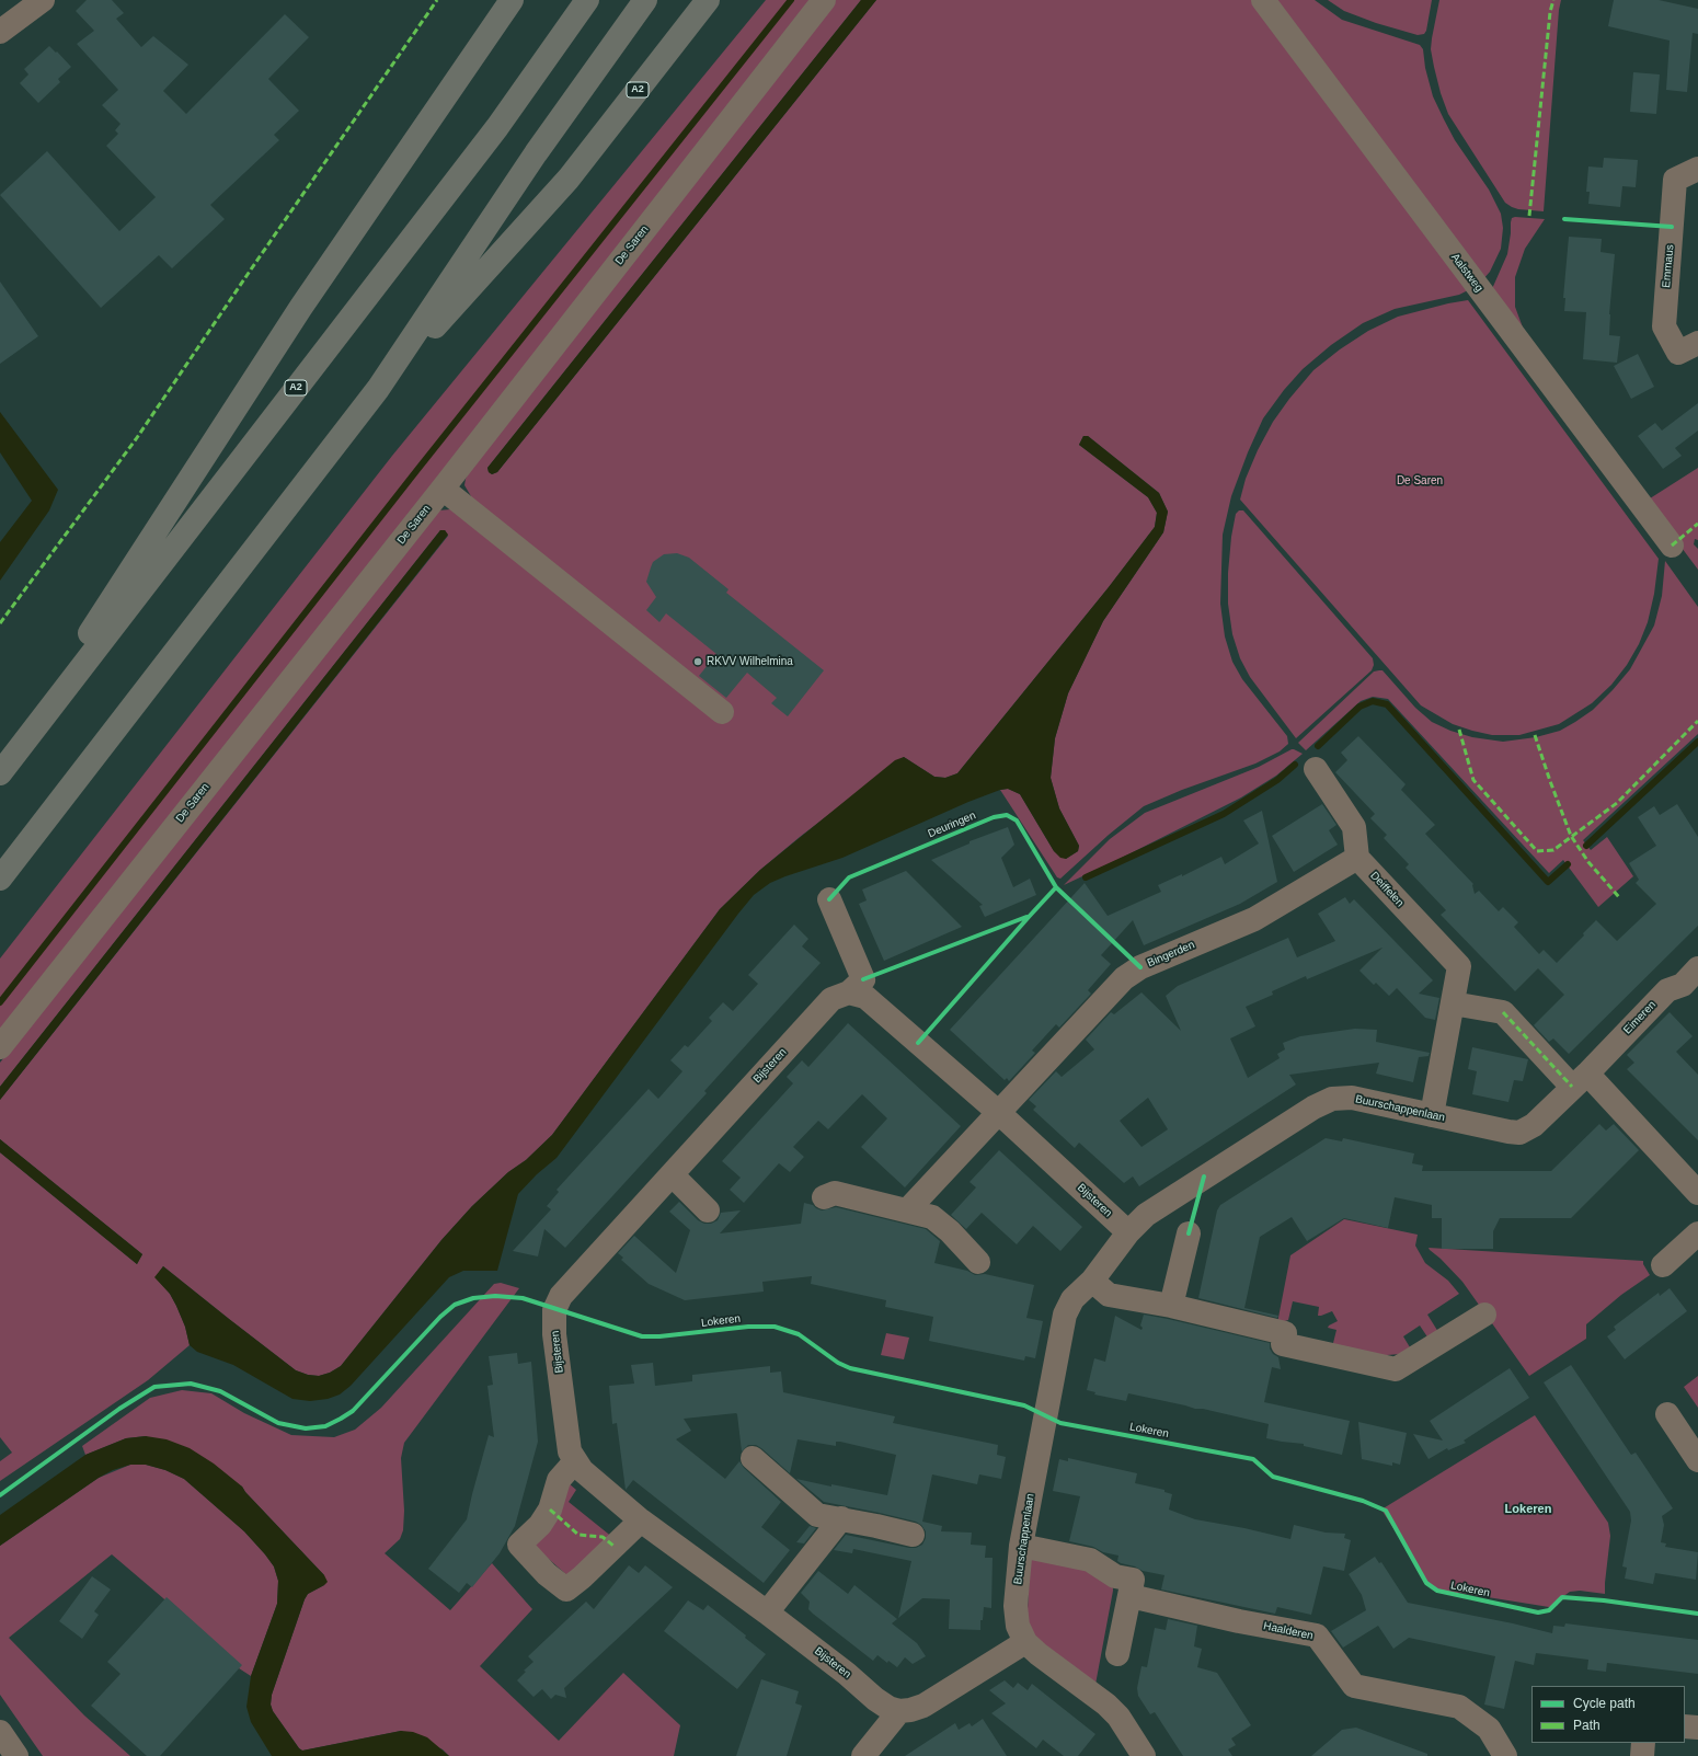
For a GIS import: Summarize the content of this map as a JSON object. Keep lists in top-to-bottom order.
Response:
{
  "streets": {
    "highway": ["A2"],
    "street": [
      "De Saren",
      "Emmaus",
      "Aalstweg",
      "Deiffelen",
      "Bingerden",
      "Eimeren",
      "Bijsteren",
      "Buurschappenlaan",
      "Haalderen"
    ],
    "cycle path": ["Deuringen", "Lokeren"]
  },
  "crossings": [
    ["Deiffelen", "Bingerden"],
    ["Deiffelen", "Buurschappenlaan"],
    ["Bingerden", "Bijsteren"],
    ["Eimeren", "Buurschappenlaan"],
    ["Bijsteren", "Buurschappenlaan"]
  ],
  "districts": ["Lokeren"],
  "parks": ["De Saren"],
  "places": ["RKVV Wilhelmina"],
  "legend": ["Cycle path", "Path"]
}
